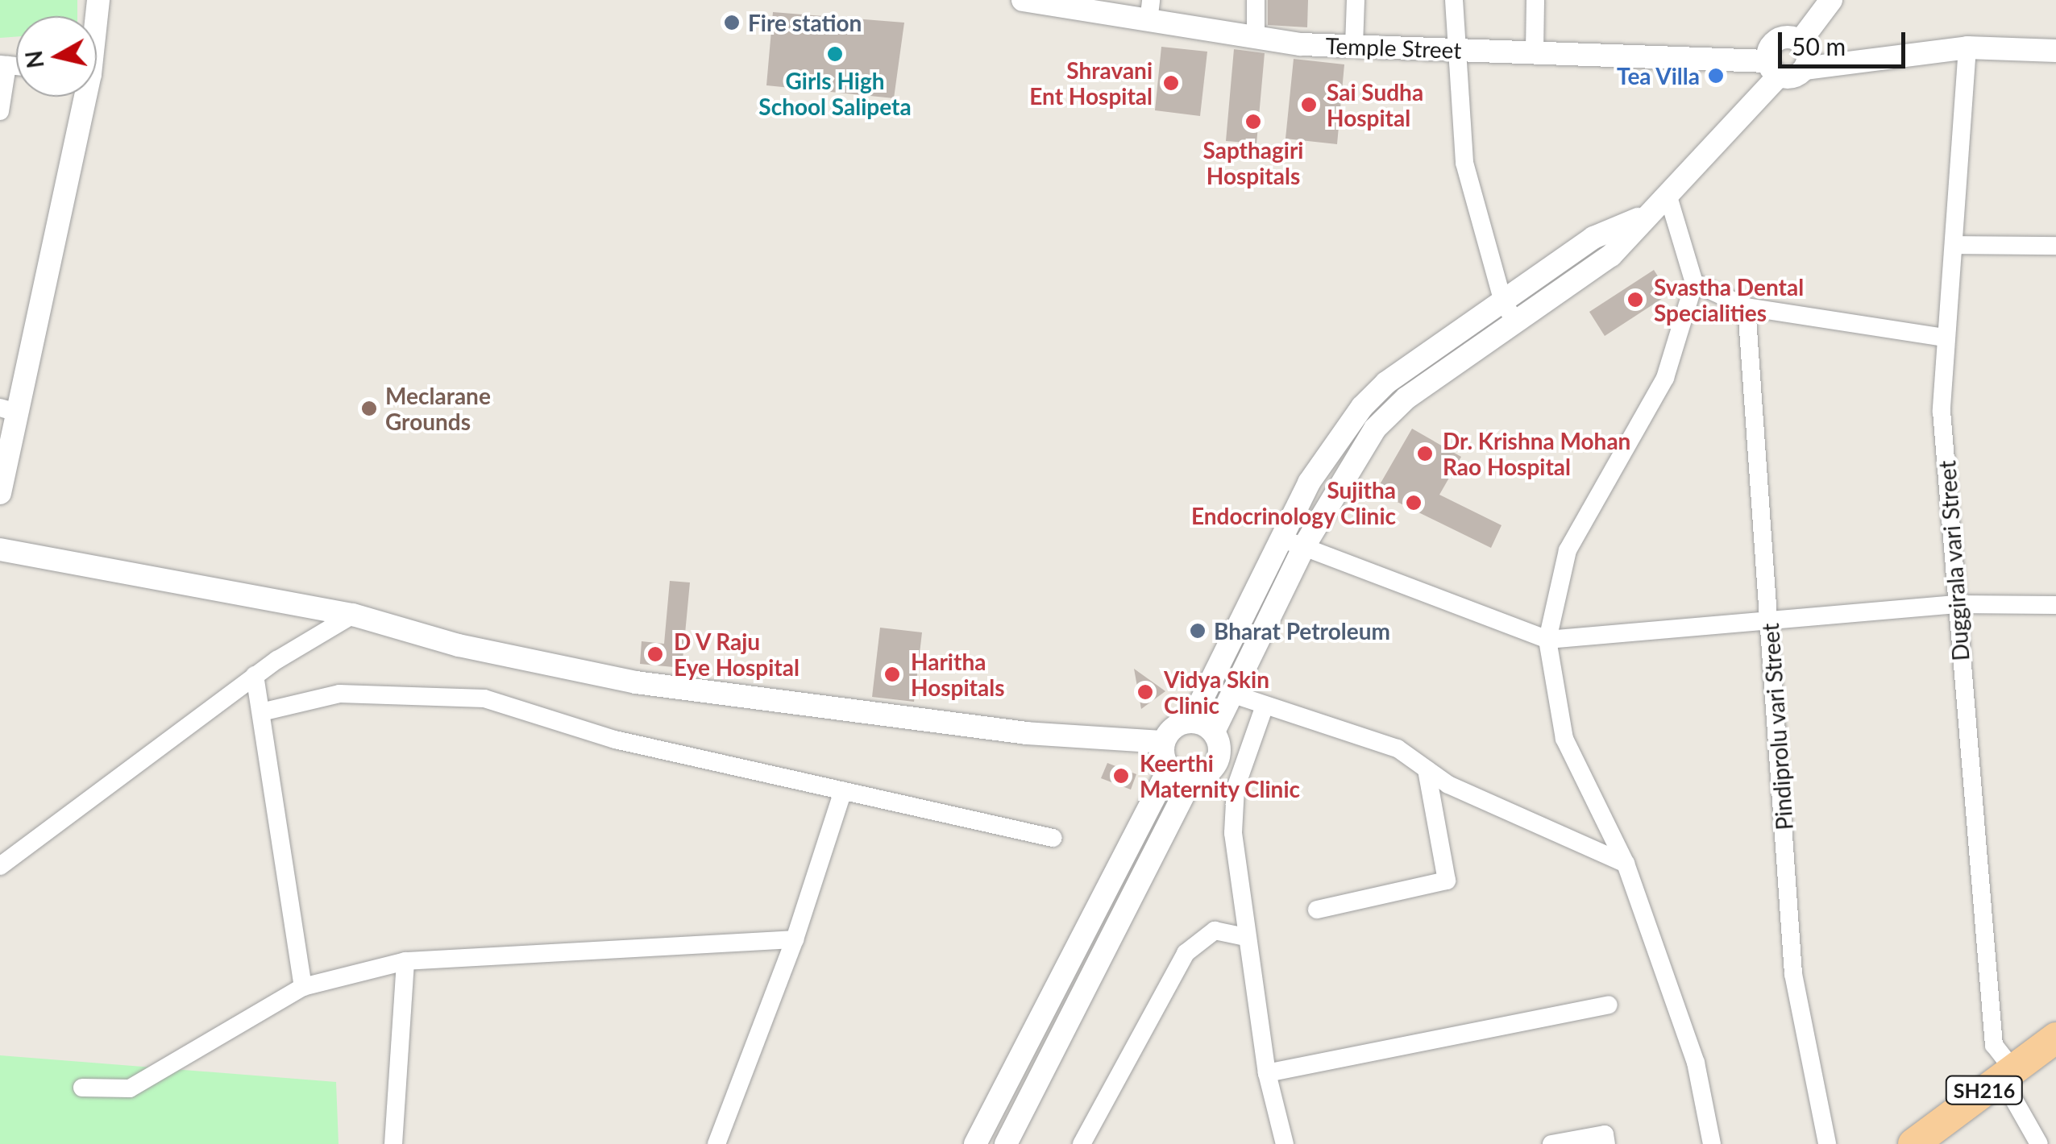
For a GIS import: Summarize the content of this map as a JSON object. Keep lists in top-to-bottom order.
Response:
{
  "streets": {
    "main road": ["SH216"],
    "street": ["Temple Street", "Duggirala vari Street", "Pindiprolu vari Street"]
  },
  "crossings": [
    ["Duggirala vari Street", "SH216"]
  ],
  "places": [
    "Fire station",
    "Girls High School Salipeta",
    "Tea Villa",
    "Shravani Ent Hospital",
    "Sai Sudha Hospital",
    "Sapthagiri Hospitals",
    "Svastha Dental Specialities",
    "Meclarane Grounds",
    "Dr. Krishna Mohan Rao Hospital",
    "Sujitha Endocrinology Clinic",
    "Bharat Petroleum",
    "D V Raju Eye Hospital",
    "Haritha Hospitals",
    "Vidya Skin Clinic",
    "Keerthi Maternity Clinic"
  ],
  "scale_bar": "50 m",
  "north": "left"
}
